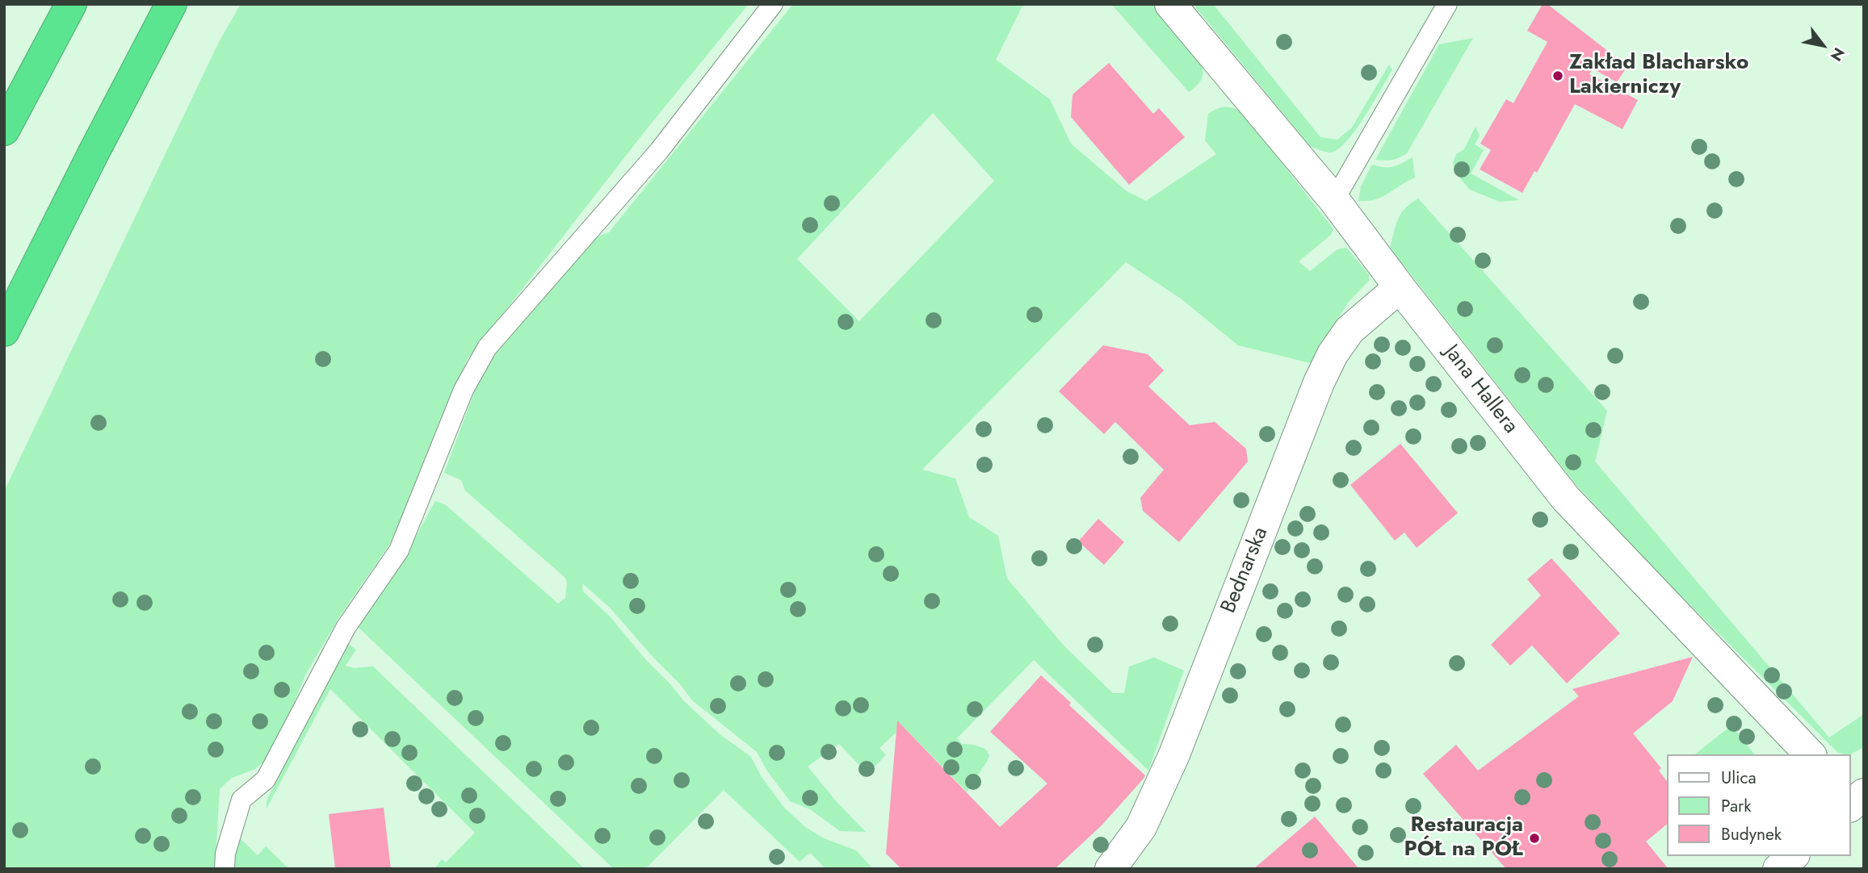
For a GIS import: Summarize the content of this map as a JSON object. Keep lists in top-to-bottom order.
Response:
{
  "streets": {
    "street": ["Jana Hallera", "Bednarska"]
  },
  "crossings": [
    ["Jana Hallera", "Bednarska"]
  ],
  "places": ["Zakład Blacharsko Lakierniczy", "Restauracja PÓŁ na PÓŁ"],
  "legend": ["Ulica", "Park", "Budynek"],
  "north": "bottom right"
}
